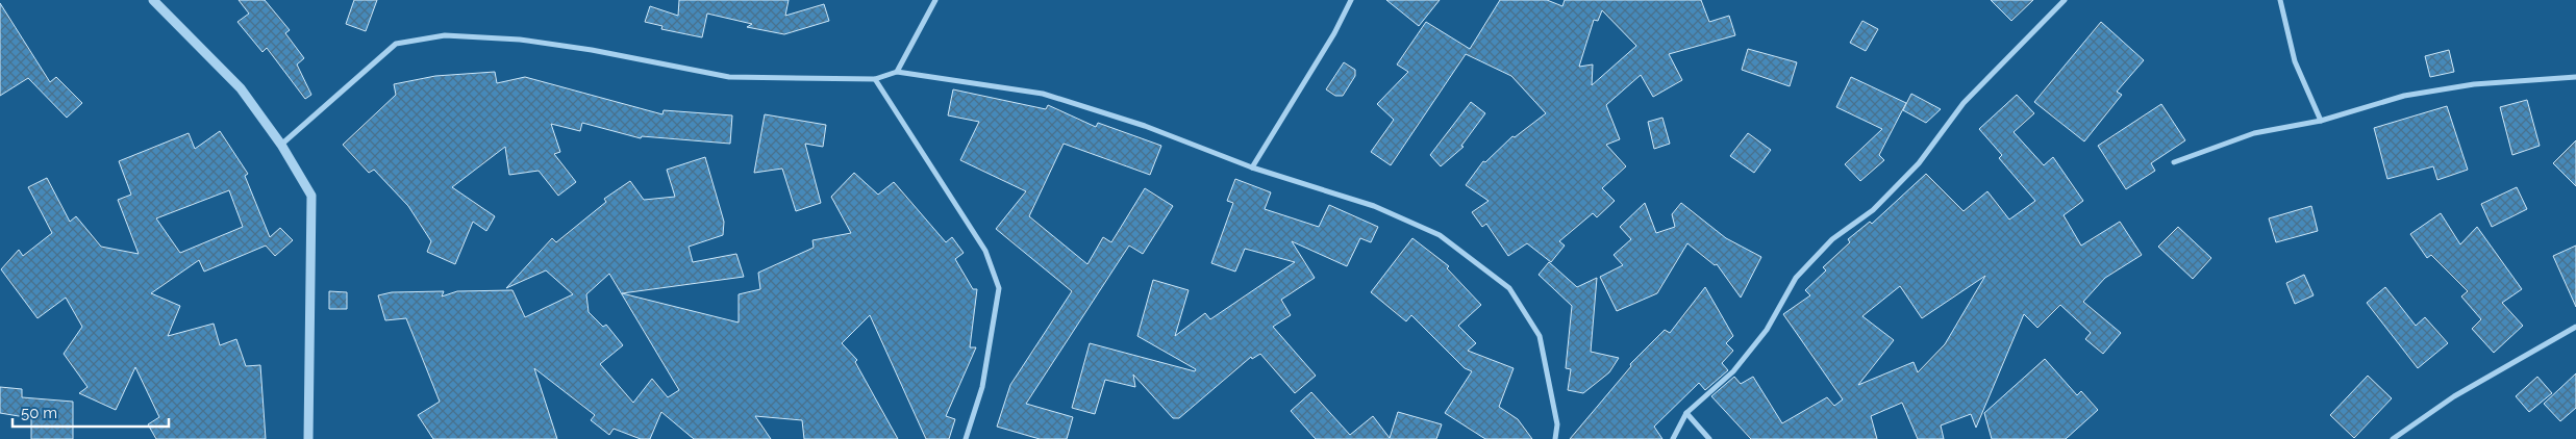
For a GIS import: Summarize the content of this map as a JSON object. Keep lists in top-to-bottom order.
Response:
{
  "scale_bar": "50 m"
}
